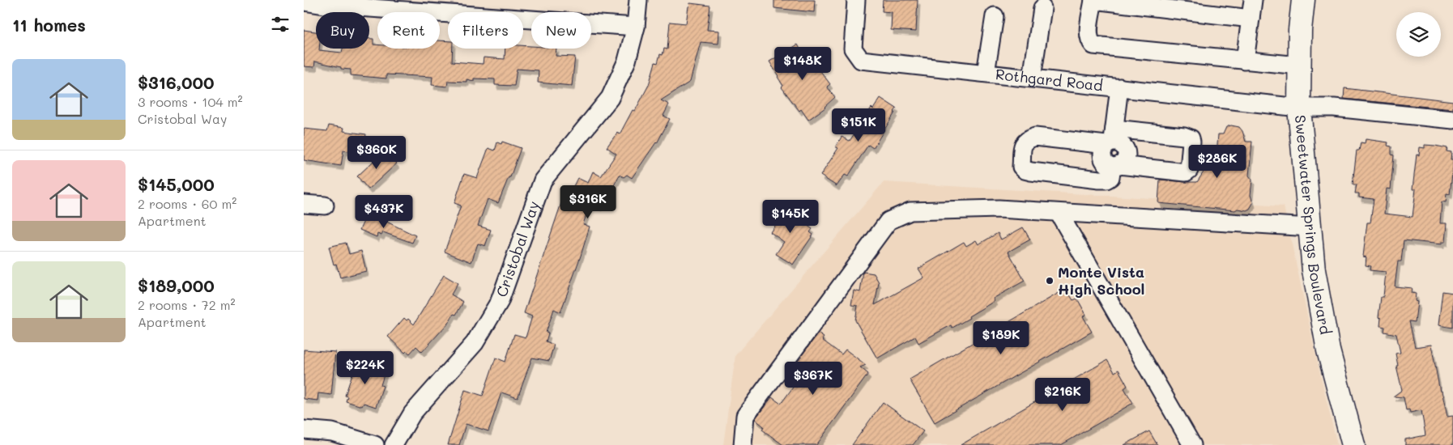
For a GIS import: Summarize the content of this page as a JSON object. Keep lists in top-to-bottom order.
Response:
{
  "streets": {
    "main road": ["Sweetwater Springs Boulevard"],
    "street": ["Rothgard Road", "Cristobal Way"]
  },
  "crossings": [
    ["Rothgard Road", "Sweetwater Springs Boulevard"]
  ],
  "places": ["Monte Vista High School"],
  "page": {
    "heading": "11 homes",
    "chip": [
      "Buy",
      "Rent",
      "Filters",
      "New"
    ],
    "price": [
      "$148K",
      "$151K",
      "$360K",
      "$286K",
      "$316K",
      "$437K",
      "$145K",
      "$189K",
      "$224K",
      "$367K",
      "$216K"
    ],
    "list": [
      {
        "name": "$316,000",
        "note": "3 rooms · 104 m² · Cristobal Way"
      },
      {
        "name": "$145,000",
        "note": "2 rooms · 60 m² · Apartment"
      },
      {
        "name": "$189,000",
        "note": "2 rooms · 72 m² · Apartment"
      }
    ]
  }
}
